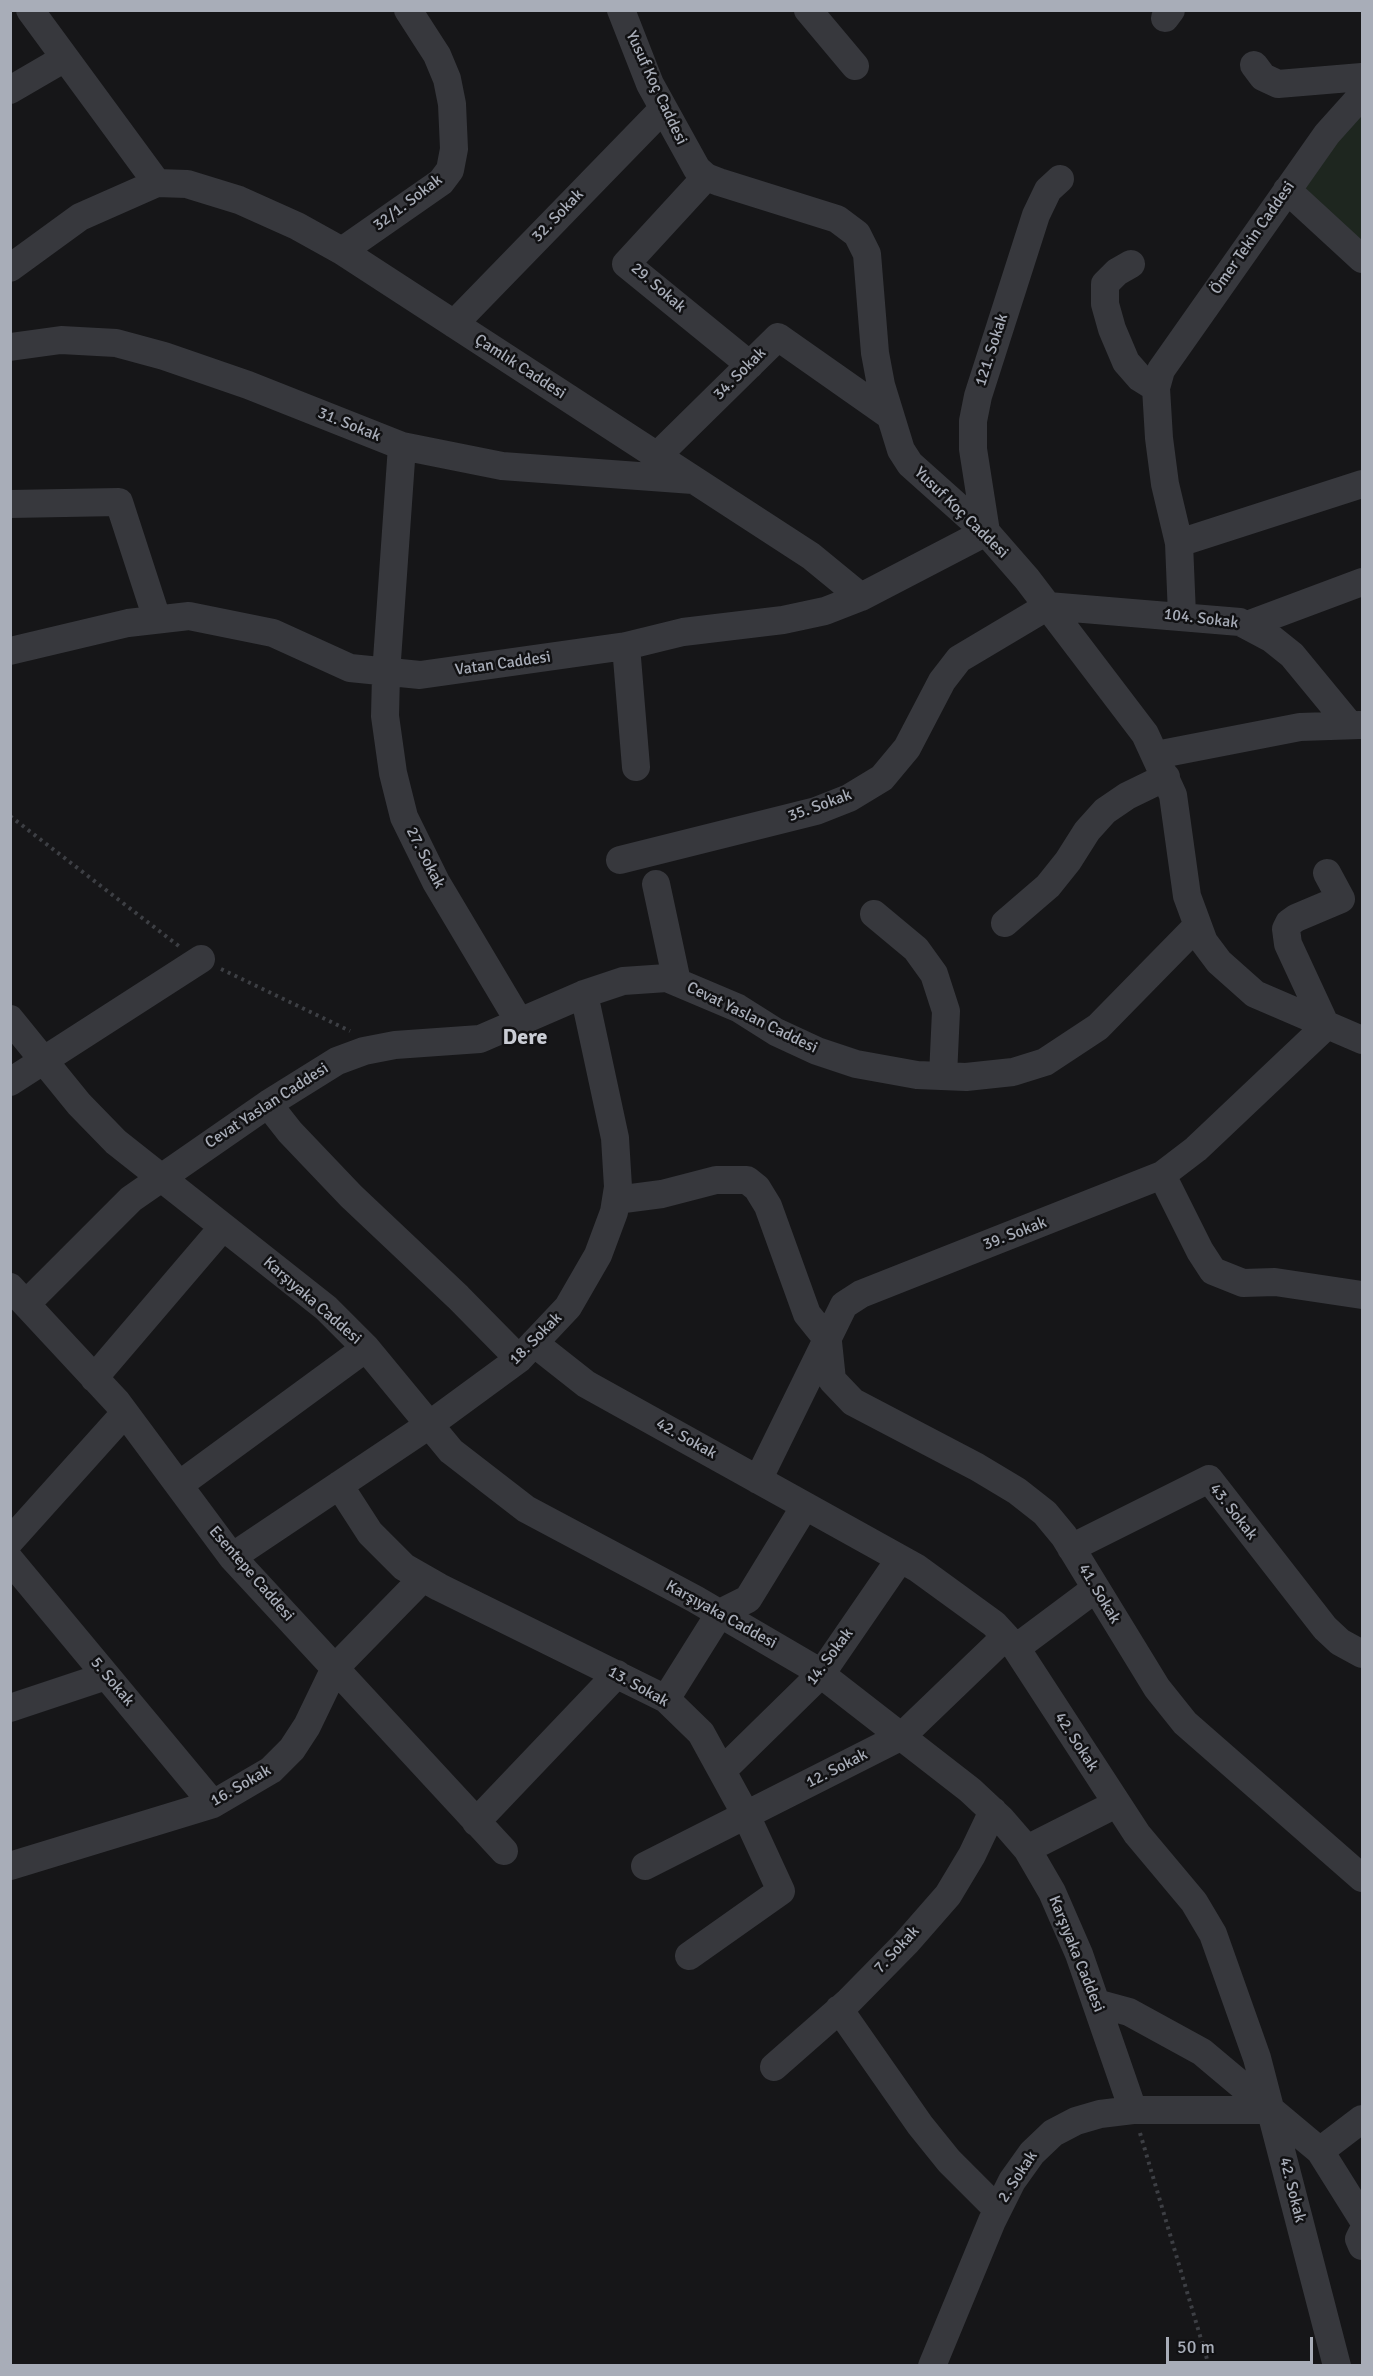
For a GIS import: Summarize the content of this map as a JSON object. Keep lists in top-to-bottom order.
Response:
{
  "streets": {
    "street": [
      "Yusuf Koç Caddesi",
      "32/1. Sokak",
      "32. Sokak",
      "Ömer Tekin Caddesi",
      "29. Sokak",
      "121. Sokak",
      "Çamlık Caddesi",
      "34. Sokak",
      "31. Sokak",
      "104. Sokak",
      "Vatan Caddesi",
      "35. Sokak",
      "27. Sokak",
      "Cevat Yaslan Caddesi",
      "39. Sokak",
      "Karşıyaka Caddesi",
      "18. Sokak",
      "42. Sokak",
      "43. Sokak",
      "Esentepe Caddesi",
      "41. Sokak",
      "14. Sokak",
      "5. Sokak",
      "13. Sokak",
      "12. Sokak",
      "16. Sokak",
      "7. Sokak",
      "2. Sokak"
    ]
  },
  "crossings": [
    ["Yusuf Koç Caddesi", "32. Sokak"],
    ["Yusuf Koç Caddesi", "29. Sokak"],
    ["Yusuf Koç Caddesi", "121. Sokak"],
    ["Yusuf Koç Caddesi", "34. Sokak"],
    ["Yusuf Koç Caddesi", "104. Sokak"],
    ["Yusuf Koç Caddesi", "Vatan Caddesi"],
    ["Yusuf Koç Caddesi", "35. Sokak"],
    ["Yusuf Koç Caddesi", "Cevat Yaslan Caddesi"],
    ["Yusuf Koç Caddesi", "39. Sokak"],
    ["32/1. Sokak", "Çamlık Caddesi"],
    ["32. Sokak", "Çamlık Caddesi"],
    ["29. Sokak", "34. Sokak"],
    ["121. Sokak", "Vatan Caddesi"],
    ["Çamlık Caddesi", "34. Sokak"],
    ["Çamlık Caddesi", "31. Sokak"],
    ["Çamlık Caddesi", "Vatan Caddesi"],
    ["104. Sokak", "35. Sokak"],
    ["Vatan Caddesi", "27. Sokak"],
    ["27. Sokak", "Cevat Yaslan Caddesi"],
    ["Cevat Yaslan Caddesi", "Karşıyaka Caddesi"],
    ["Cevat Yaslan Caddesi", "18. Sokak"],
    ["Cevat Yaslan Caddesi", "42. Sokak"],
    ["Cevat Yaslan Caddesi", "Esentepe Caddesi"],
    ["39. Sokak", "42. Sokak"],
    ["39. Sokak", "41. Sokak"],
    ["Karşıyaka Caddesi", "18. Sokak"],
    ["Karşıyaka Caddesi", "14. Sokak"],
    ["Karşıyaka Caddesi", "12. Sokak"],
    ["Karşıyaka Caddesi", "7. Sokak"],
    ["Karşıyaka Caddesi", "2. Sokak"],
    ["18. Sokak", "42. Sokak"],
    ["18. Sokak", "Esentepe Caddesi"],
    ["18. Sokak", "13. Sokak"],
    ["42. Sokak", "14. Sokak"],
    ["42. Sokak", "12. Sokak"],
    ["42. Sokak", "2. Sokak"],
    ["43. Sokak", "41. Sokak"],
    ["Esentepe Caddesi", "16. Sokak"],
    ["41. Sokak", "12. Sokak"],
    ["14. Sokak", "13. Sokak"],
    ["5. Sokak", "16. Sokak"],
    ["13. Sokak", "12. Sokak"],
    ["13. Sokak", "16. Sokak"]
  ],
  "districts": ["Dere"],
  "scale_bar": "50 m"
}
